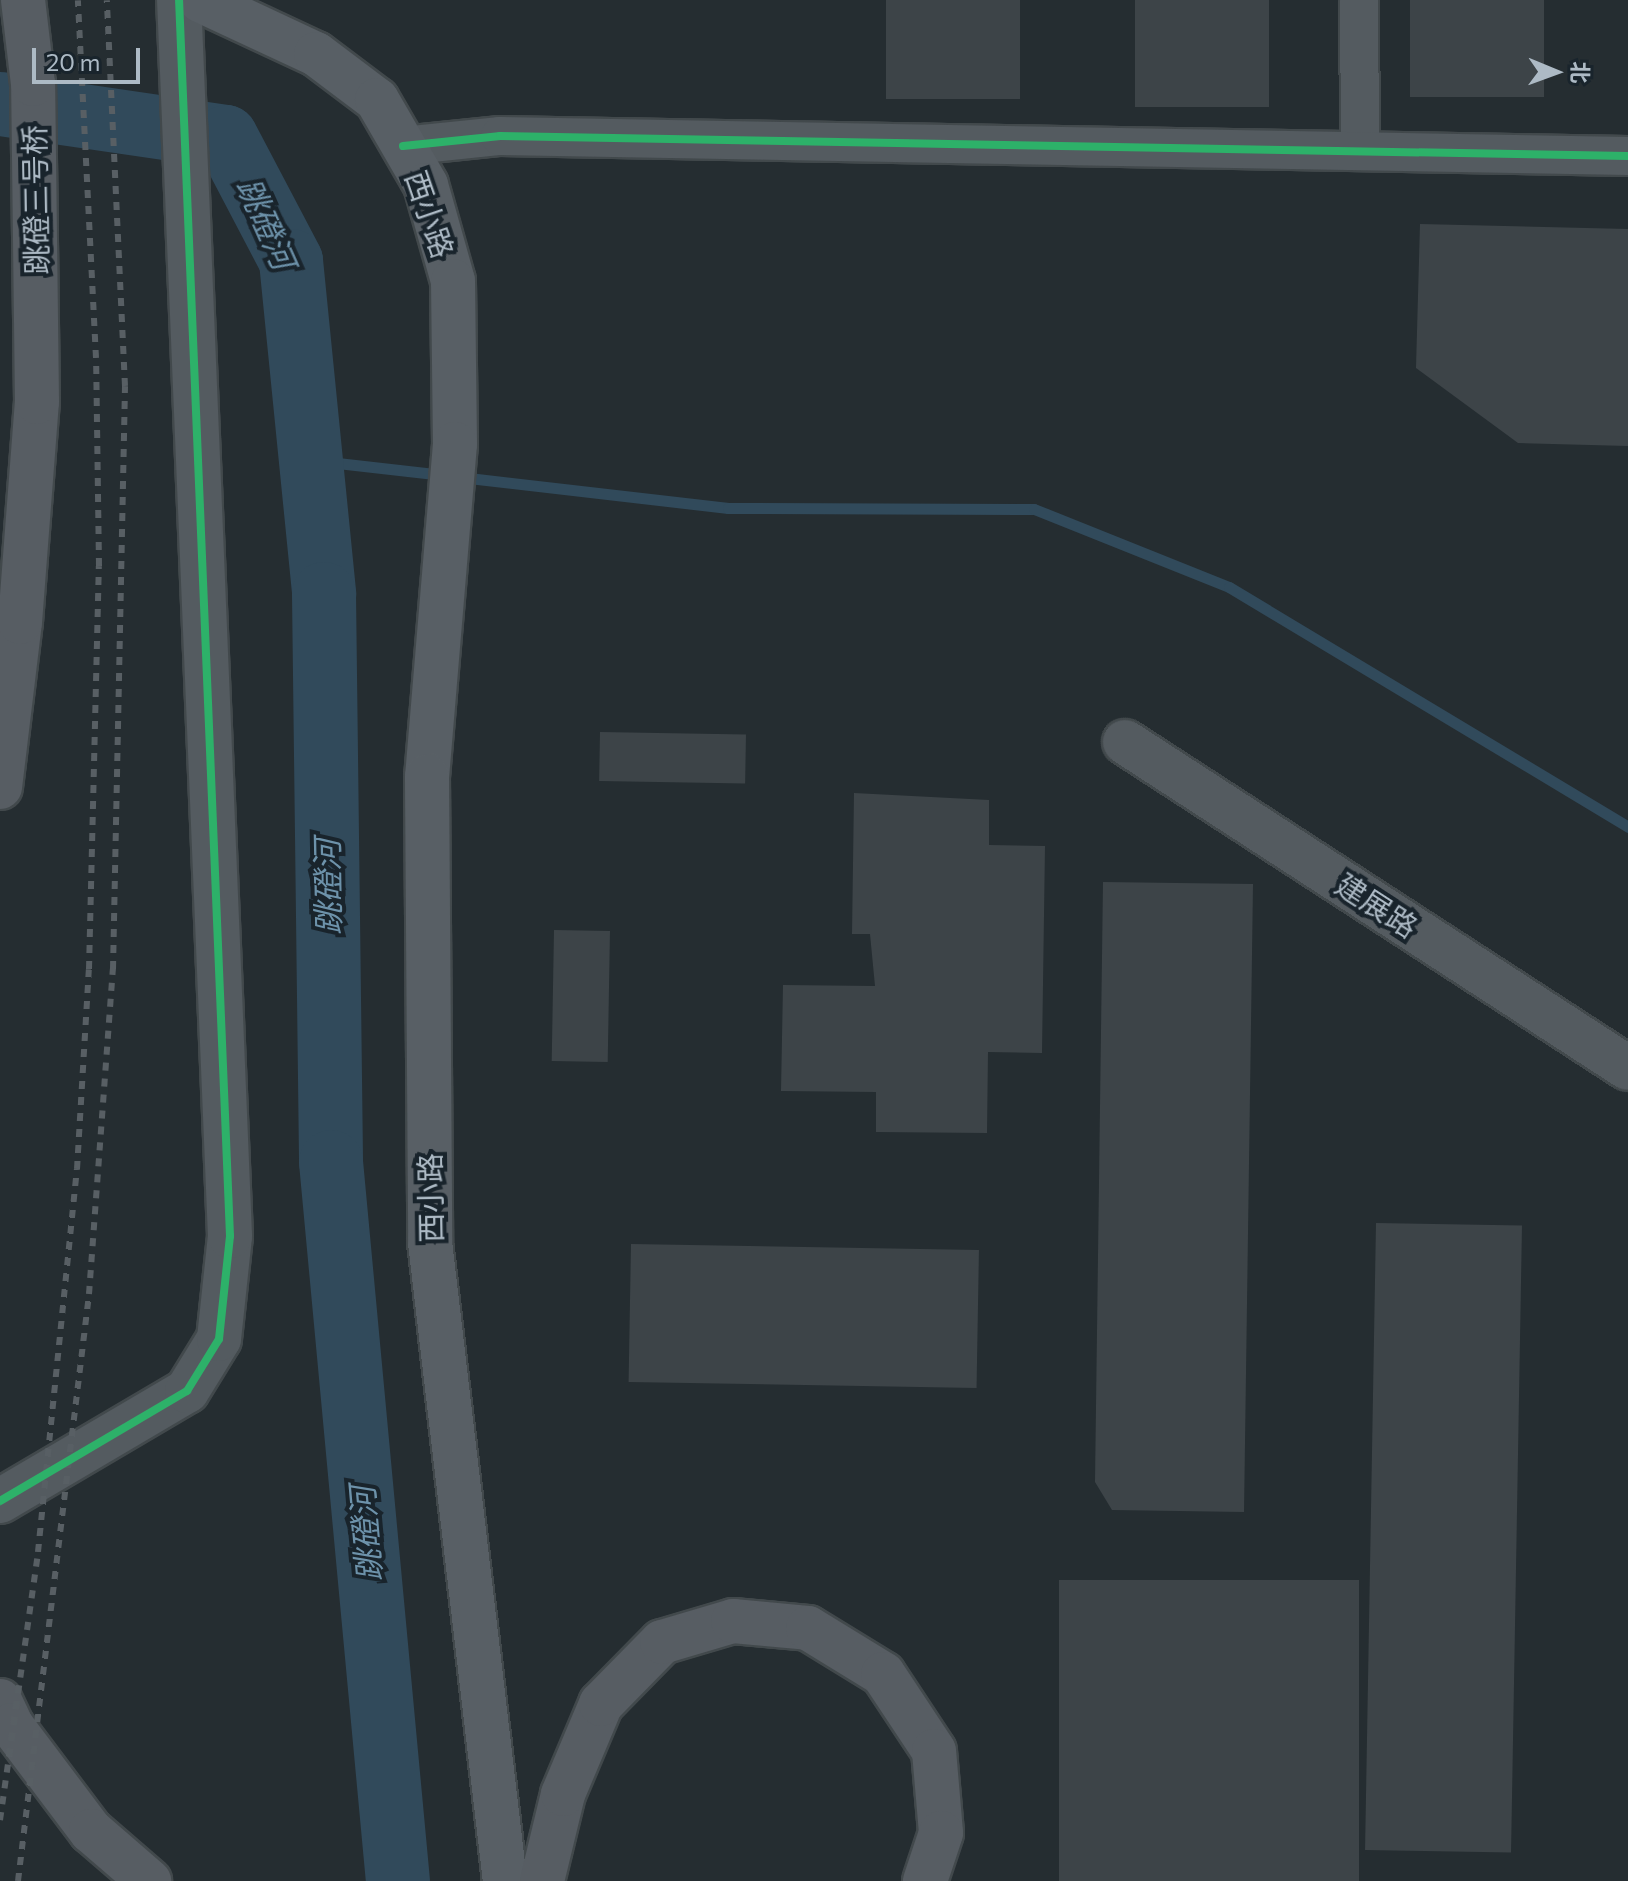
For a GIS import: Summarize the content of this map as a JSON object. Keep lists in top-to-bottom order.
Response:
{
  "streets": {
    "main road": ["跳磴三号桥", "西小路"],
    "street": ["建展路"]
  },
  "water": ["跳磴河"],
  "scale_bar": "20 m",
  "north": "right"
}
